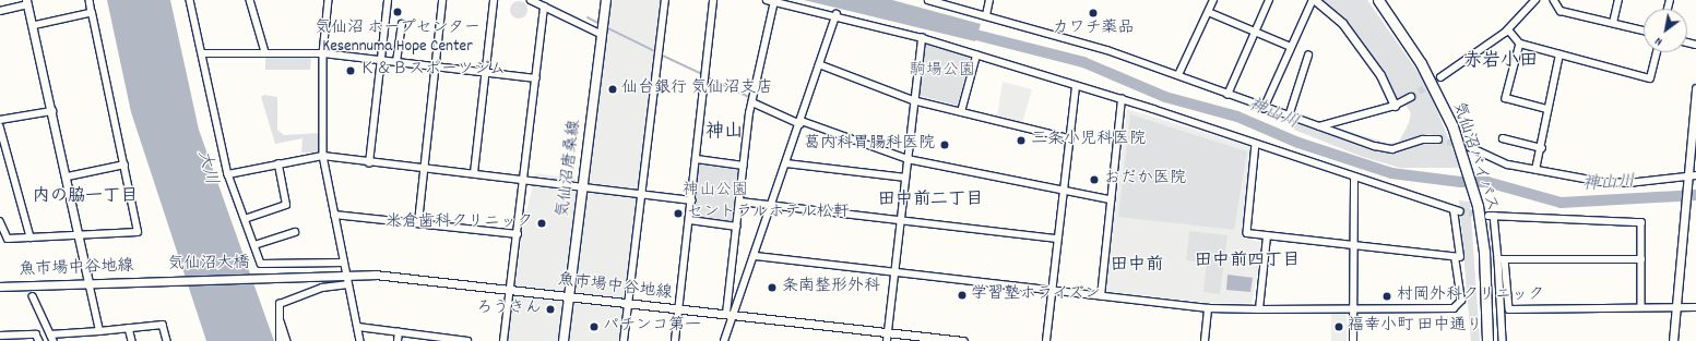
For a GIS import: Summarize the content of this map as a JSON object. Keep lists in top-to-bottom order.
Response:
{
  "streets": {
    "highway": ["気仙沼バイパス"],
    "main road": ["気仙沼唐桑線"],
    "street": ["気仙沼大橋", "魚市場中谷地線"]
  },
  "crossings": [
    ["気仙沼唐桑線", "魚市場中谷地線"],
    ["気仙沼大橋", "魚市場中谷地線"]
  ],
  "districts": [
    "赤岩小田",
    "神山",
    "内の脇一丁目",
    "田中前二丁目",
    "田中前四丁目",
    "田中前"
  ],
  "water": ["神山川", "大川"],
  "parks": ["駒場公園", "神山公園"],
  "places": [
    "気仙沼 ホープセンター Kesennuma Hope Center",
    "カワチ薬品",
    "Ｋ＆Ｂスポーツジム",
    "仙台銀行 気仙沼支店",
    "三条小児科医院",
    "葛内科胃腸科医院",
    "おだか医院",
    "セントラルホテル松軒",
    "米倉歯科クリニック",
    "条南整形外科",
    "学習塾ホライズン",
    "村岡外科クリニック",
    "ろうきん",
    "パチンコ第一",
    "福幸小町 田中通り"
  ],
  "north": "bottom left"
}
